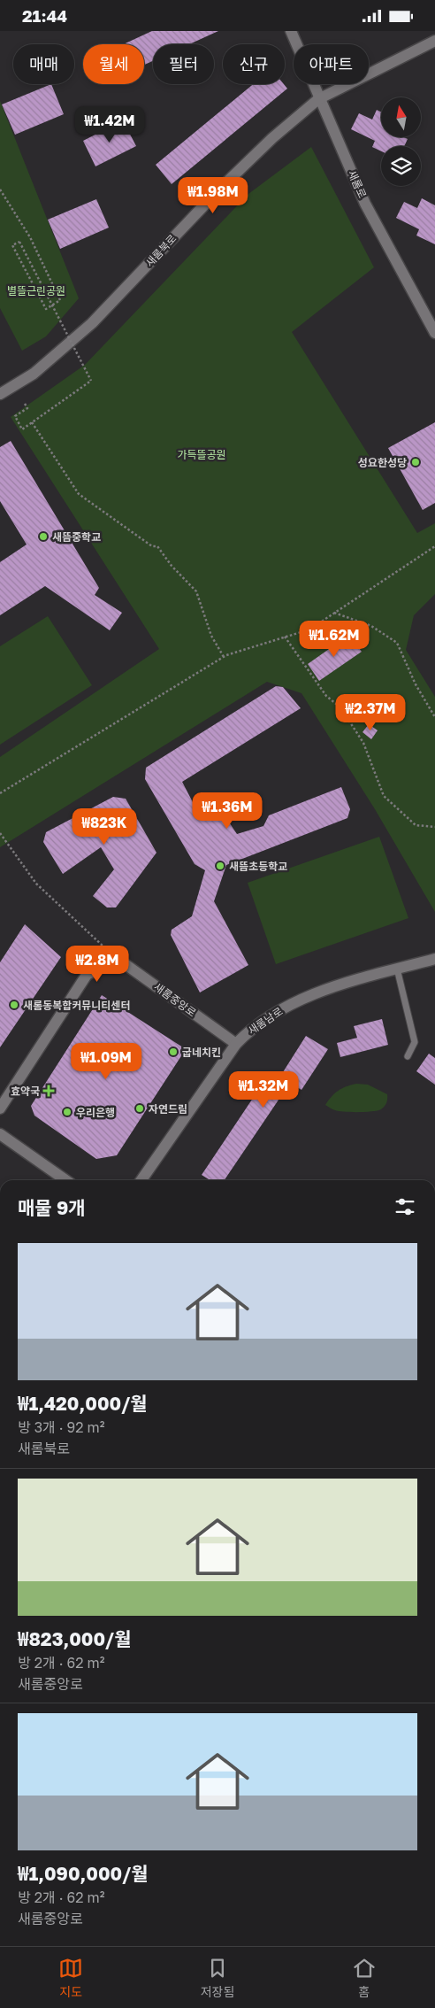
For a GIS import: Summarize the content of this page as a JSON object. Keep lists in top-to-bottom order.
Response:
{
  "streets": {
    "street": [
      "새롬로",
      "새롬북로",
      "새롬중앙로",
      "새롬남로"
    ]
  },
  "crossings": [
    ["새롬로", "새롬북로"],
    ["새롬중앙로", "새롬남로"]
  ],
  "parks": ["별뜰근린공원", "가득뜰공원"],
  "places": {
    "other": [
      "성요한성당",
      "새뜸중학교",
      "새뜸초등학교",
      "새롬동복합커뮤니티센터",
      "굽네치킨",
      "자연드림",
      "우리은행"
    ],
    "health": ["효약국"]
  },
  "north": "top",
  "page": {
    "status": "21:44",
    "chip": [
      "매매",
      "월세",
      "필터",
      "신규",
      "아파트"
    ],
    "price": [
      "₩1.42M",
      "₩1.98M",
      "₩1.62M",
      "₩2.37M",
      "₩1.36M",
      "₩823K",
      "₩2.8M",
      "₩1.09M",
      "₩1.32M"
    ],
    "heading": "매물 9개",
    "list": [
      {
        "name": "₩1,420,000/월",
        "note": "방 3개 · 92 m² · 새롬북로"
      },
      {
        "name": "₩823,000/월",
        "note": "방 2개 · 62 m² · 새롬중앙로"
      },
      {
        "name": "₩1,090,000/월",
        "note": "방 2개 · 62 m² · 새롬중앙로"
      }
    ],
    "tabs": ["지도", "저장됨", "홈"]
  }
}
